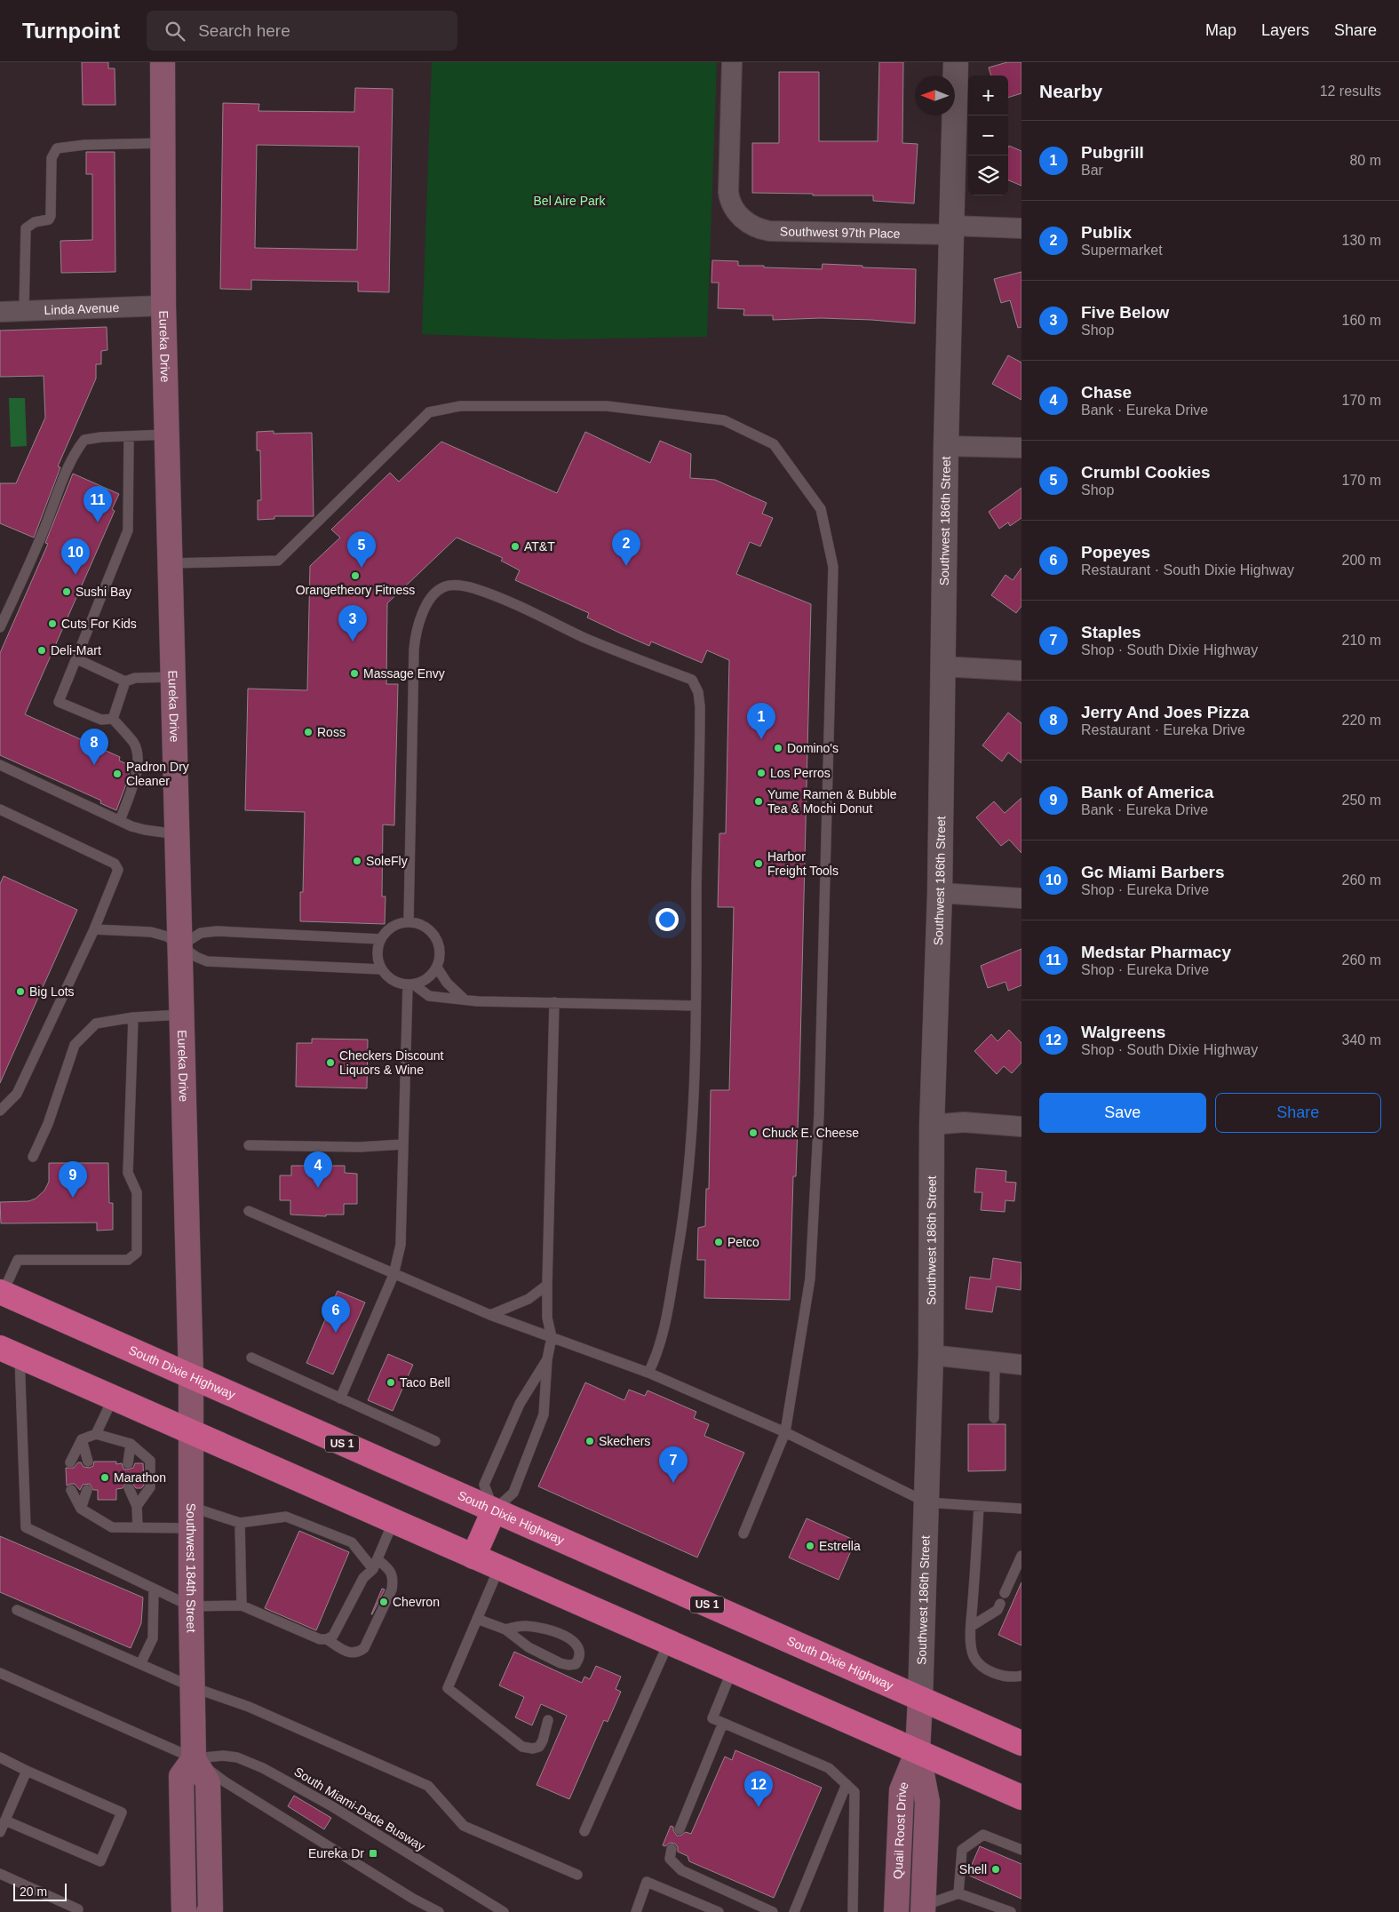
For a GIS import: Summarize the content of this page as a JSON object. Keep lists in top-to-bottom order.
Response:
{
  "streets": {
    "highway": ["South Dixie Highway", "US 1"],
    "main road": ["Eureka Drive", "Southwest 184th Street", "Quail Roost Drive"],
    "street": ["Southwest 97th Place", "Linda Avenue", "Southwest 186th Street"],
    "lane": ["South Miami-Dade Busway"]
  },
  "crossings": [
    ["Southwest 97th Place", "Southwest 186th Street"],
    ["Linda Avenue", "Eureka Drive"],
    ["Eureka Drive", "South Dixie Highway"],
    ["Eureka Drive", "Southwest 184th Street"],
    ["Southwest 186th Street", "South Dixie Highway"],
    ["Southwest 186th Street", "Quail Roost Drive"],
    ["South Dixie Highway", "Southwest 184th Street"],
    ["South Dixie Highway", "Quail Roost Drive"],
    ["Southwest 184th Street", "South Miami-Dade Busway"]
  ],
  "parks": ["Bel Aire Park"],
  "places": {
    "other": [
      "AT&T",
      "Orangetheory Fitness",
      "Sushi Bay",
      "Cuts For Kids",
      "Deli-Mart",
      "Massage Envy",
      "Ross",
      "Domino's",
      "Los Perros",
      "Padron Dry Cleaner",
      "Yume Ramen & Bubble Tea & Mochi Donut",
      "SoleFly",
      "Harbor Freight Tools",
      "Big Lots",
      "Checkers Discount Liquors & Wine",
      "Chuck E. Cheese",
      "Petco",
      "Taco Bell",
      "Skechers",
      "Marathon",
      "Estrella",
      "Chevron",
      "Shell"
    ],
    "transit": ["Eureka Dr"]
  },
  "scale_bar": "20 m",
  "north": "left",
  "page": {
    "header": "Turnpoint",
    "search": "Search here",
    "nav": ["Map", "Layers", "Share"],
    "heading": ["Nearby", "12 results"],
    "map_buttons": ["+", "−"],
    "list": [
      {
        "mark": "1",
        "name": "Pubgrill",
        "note": "Bar",
        "value": "80 m"
      },
      {
        "mark": "2",
        "name": "Publix",
        "note": "Supermarket",
        "value": "130 m"
      },
      {
        "mark": "3",
        "name": "Five Below",
        "note": "Shop",
        "value": "160 m"
      },
      {
        "mark": "4",
        "name": "Chase",
        "note": "Bank · Eureka Drive",
        "value": "170 m"
      },
      {
        "mark": "5",
        "name": "Crumbl Cookies",
        "note": "Shop",
        "value": "170 m"
      },
      {
        "mark": "6",
        "name": "Popeyes",
        "note": "Restaurant · South Dixie Highway",
        "value": "200 m"
      },
      {
        "mark": "7",
        "name": "Staples",
        "note": "Shop · South Dixie Highway",
        "value": "210 m"
      },
      {
        "mark": "8",
        "name": "Jerry And Joes Pizza",
        "note": "Restaurant · Eureka Drive",
        "value": "220 m"
      },
      {
        "mark": "9",
        "name": "Bank of America",
        "note": "Bank · Eureka Drive",
        "value": "250 m"
      },
      {
        "mark": "10",
        "name": "Gc Miami Barbers",
        "note": "Shop · Eureka Drive",
        "value": "260 m"
      },
      {
        "mark": "11",
        "name": "Medstar Pharmacy",
        "note": "Shop · Eureka Drive",
        "value": "260 m"
      },
      {
        "mark": "12",
        "name": "Walgreens",
        "note": "Shop · South Dixie Highway",
        "value": "340 m"
      }
    ],
    "pins": [
      "11",
      "2",
      "5",
      "10",
      "3",
      "1",
      "8",
      "4",
      "9",
      "6",
      "7",
      "12"
    ],
    "buttons": ["Save", "Share"],
    "scale": "20 m"
  }
}
